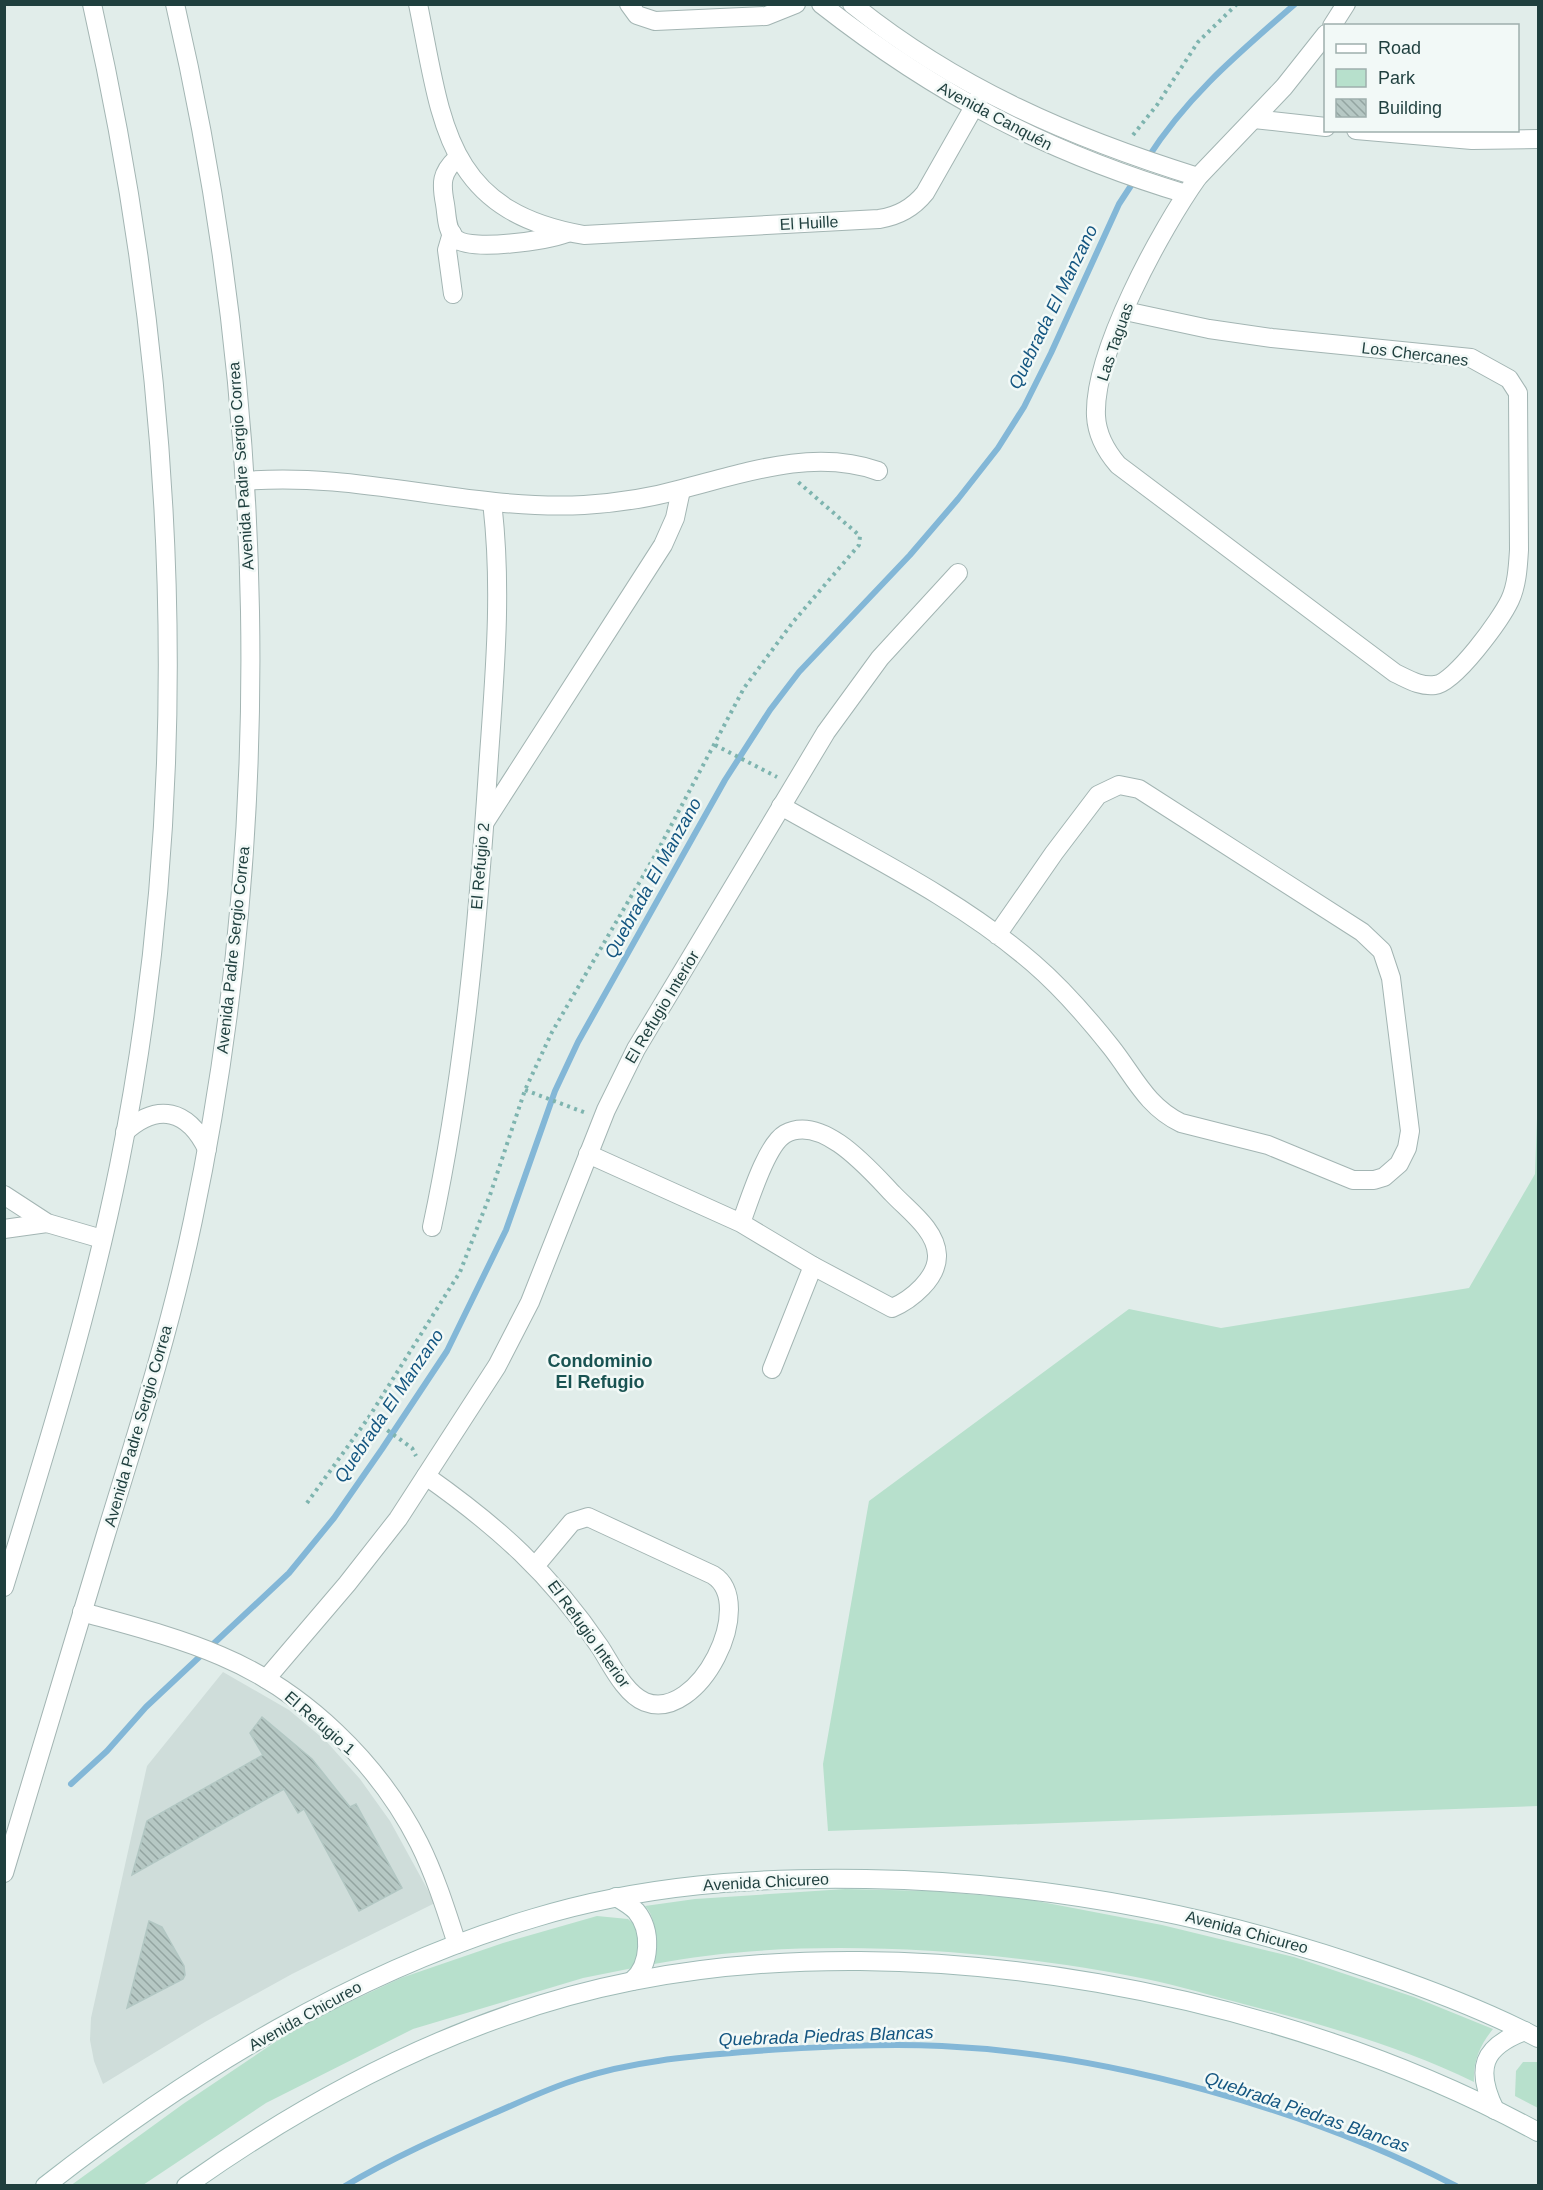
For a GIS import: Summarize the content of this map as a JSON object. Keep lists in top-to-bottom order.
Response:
{
  "streets": {
    "street": [
      "Avenida Canquén",
      "El Huille",
      "Las Taguas",
      "Los Chercanes",
      "Avenida Padre Sergio Correa",
      "El Refugio 2",
      "El Refugio Interior",
      "El Refugio 1",
      "Avenida Chicureo"
    ]
  },
  "crossings": [
    ["Avenida Canquén", "El Huille"],
    ["Avenida Canquén", "Las Taguas"],
    ["Las Taguas", "Los Chercanes"],
    ["Avenida Padre Sergio Correa", "El Refugio 1"],
    ["El Refugio Interior", "El Refugio 1"],
    ["El Refugio 1", "Avenida Chicureo"]
  ],
  "districts": ["Condominio El Refugio"],
  "water": ["Quebrada El Manzano", "Quebrada Piedras Blancas"],
  "legend": ["Road", "Park", "Building"]
}
